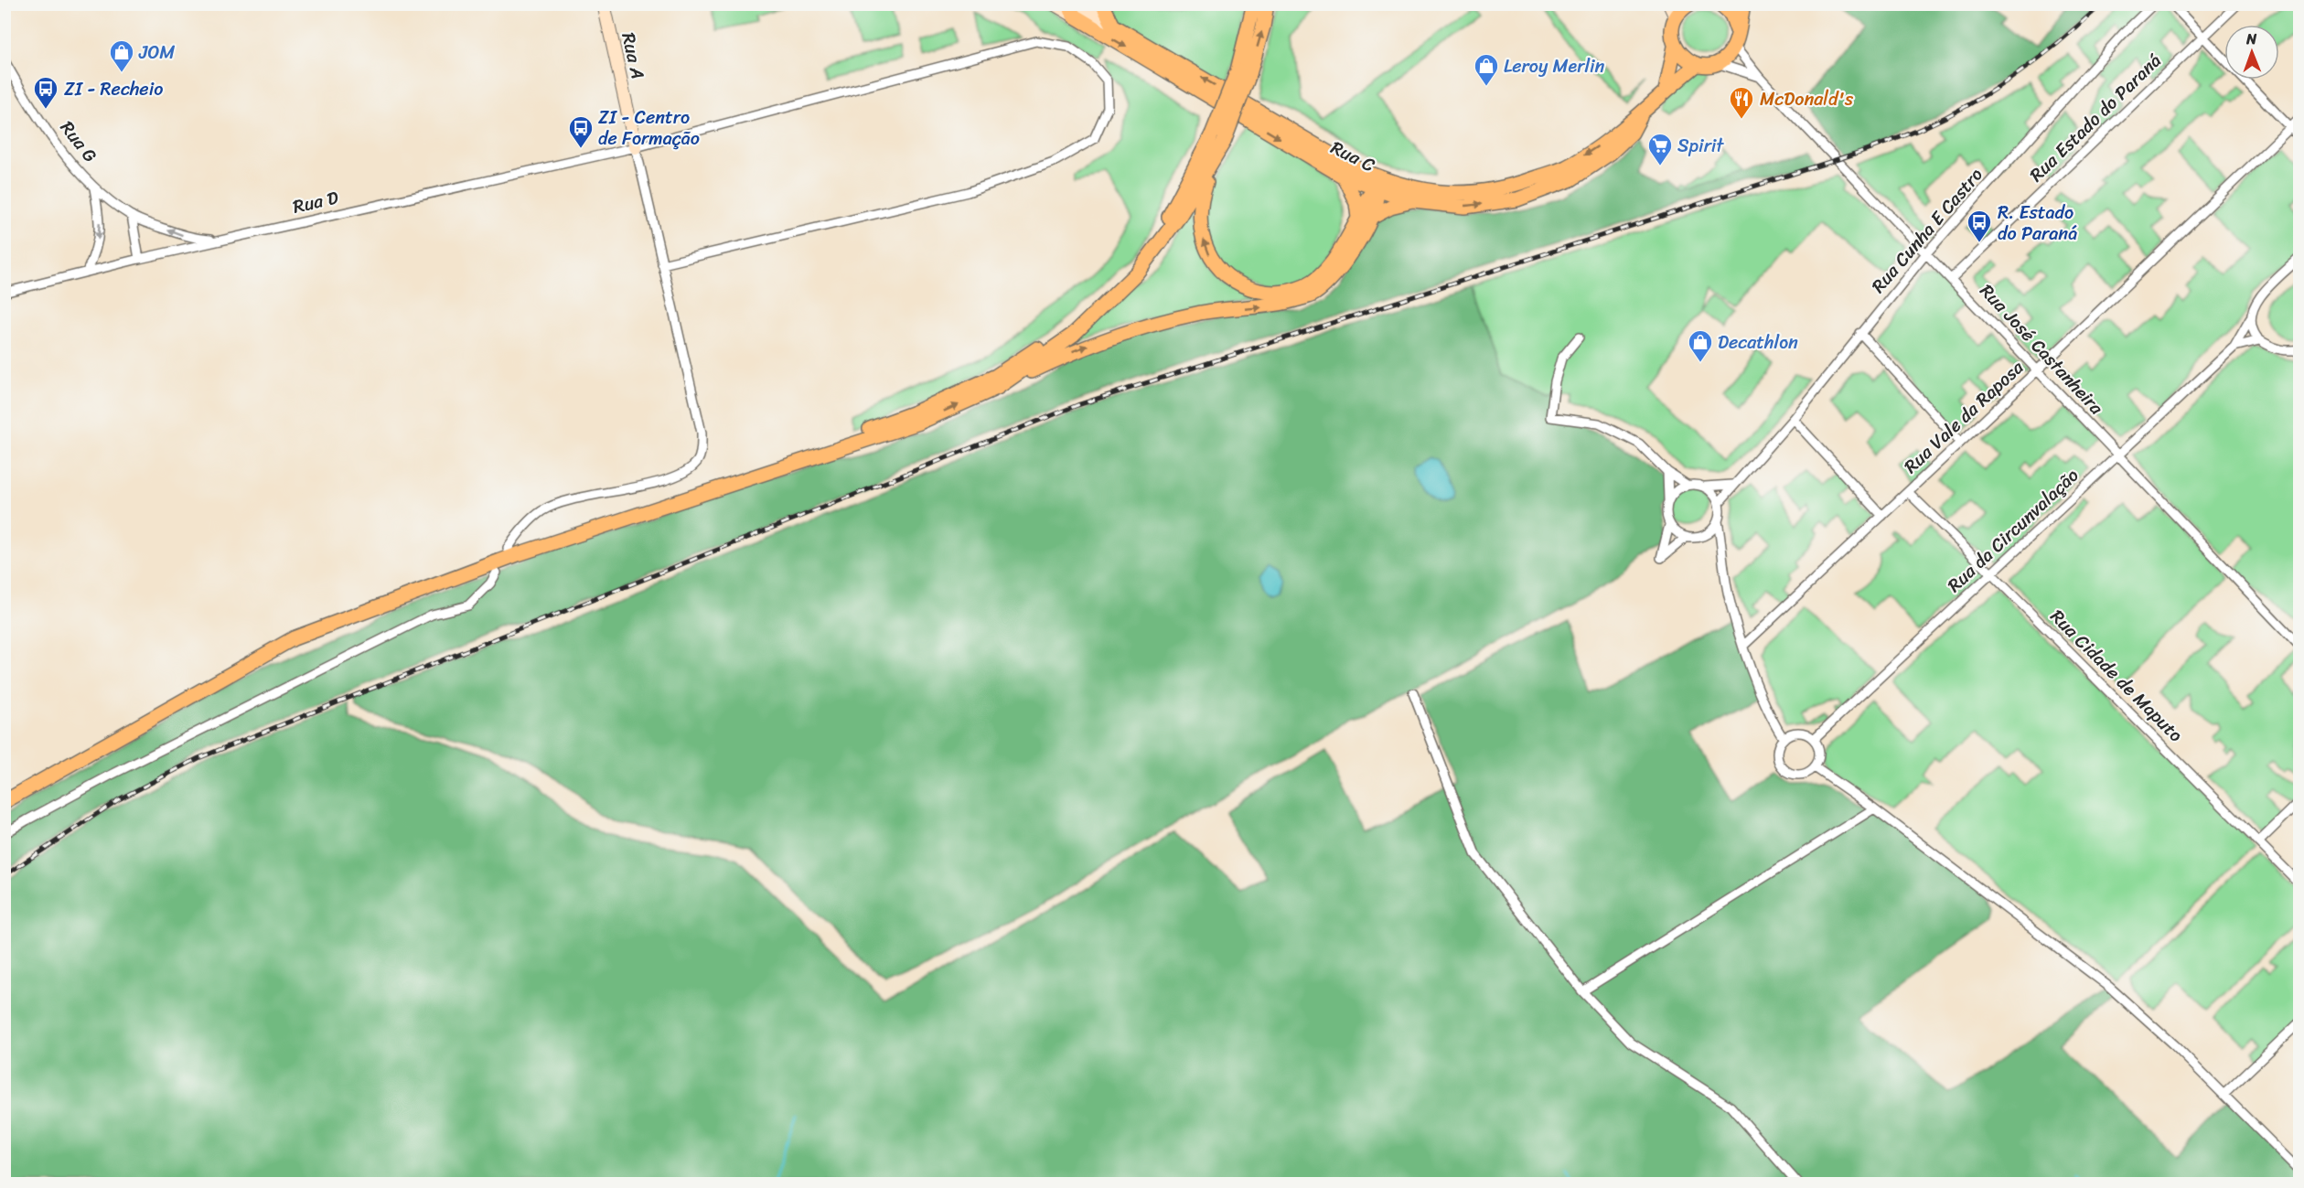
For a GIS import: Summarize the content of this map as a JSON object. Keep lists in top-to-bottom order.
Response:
{
  "streets": {
    "main road": ["Rua C"],
    "street": [
      "Rua A",
      "Rua Estado do Paraná",
      "Rua G",
      "Rua D",
      "Rua Cunha E Castro",
      "Rua José Castanheira",
      "Rua Vale da Raposa",
      "Rua da Circunvalação",
      "Rua Cidade de Maputo"
    ]
  },
  "crossings": [
    ["Rua A", "Rua D"],
    ["Rua Estado do Paraná", "Rua José Castanheira"],
    ["Rua Cunha E Castro", "Rua José Castanheira"],
    ["Rua José Castanheira", "Rua Vale da Raposa"],
    ["Rua José Castanheira", "Rua da Circunvalação"],
    ["Rua Vale da Raposa", "Rua Cidade de Maputo"],
    ["Rua da Circunvalação", "Rua Cidade de Maputo"]
  ],
  "places": {
    "shop": ["JOM", "Leroy Merlin", "Decathlon"],
    "bus stop": ["ZI - Recheio", "ZI - Centro de Formação", "R. Estado do Paraná"],
    "restaurant": ["McDonald's"],
    "supermarket": ["Spirit"]
  },
  "north": "top"
}
